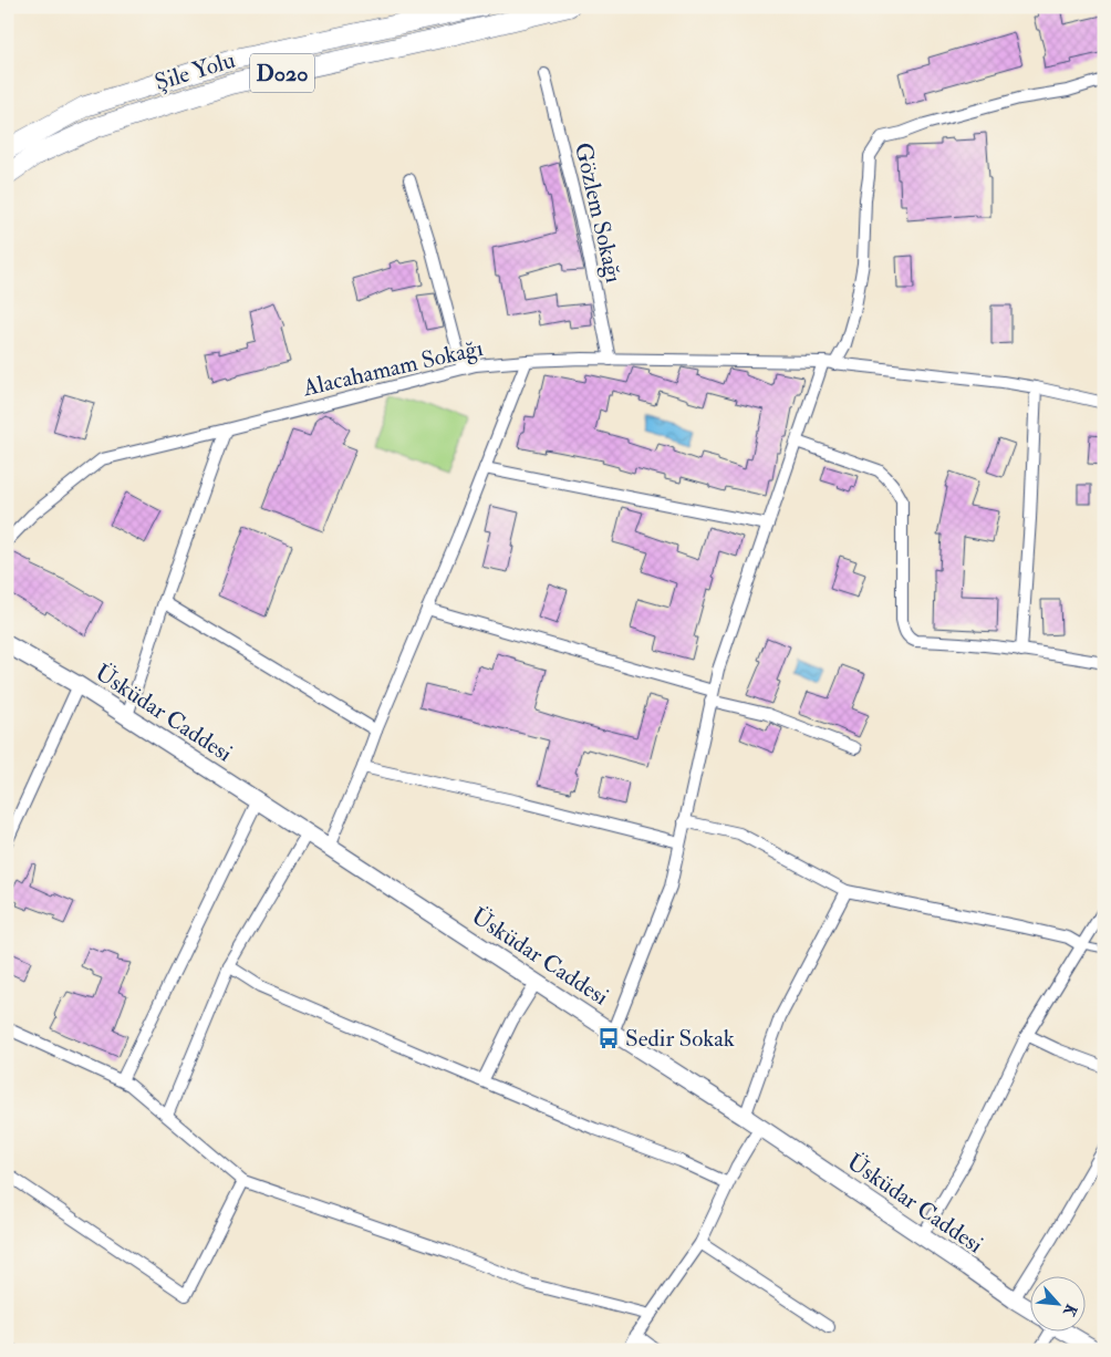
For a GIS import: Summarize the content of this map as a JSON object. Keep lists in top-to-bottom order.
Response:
{
  "streets": {
    "highway": ["Şile Yolu", "D020"],
    "main road": ["Üsküdar Caddesi"],
    "street": ["Gözlem Sokağı", "Alacahamam Sokağı"]
  },
  "crossings": [
    ["Gözlem Sokağı", "Alacahamam Sokağı"]
  ],
  "places": {
    "bus stop": ["Sedir Sokak"]
  },
  "north": "bottom right"
}
